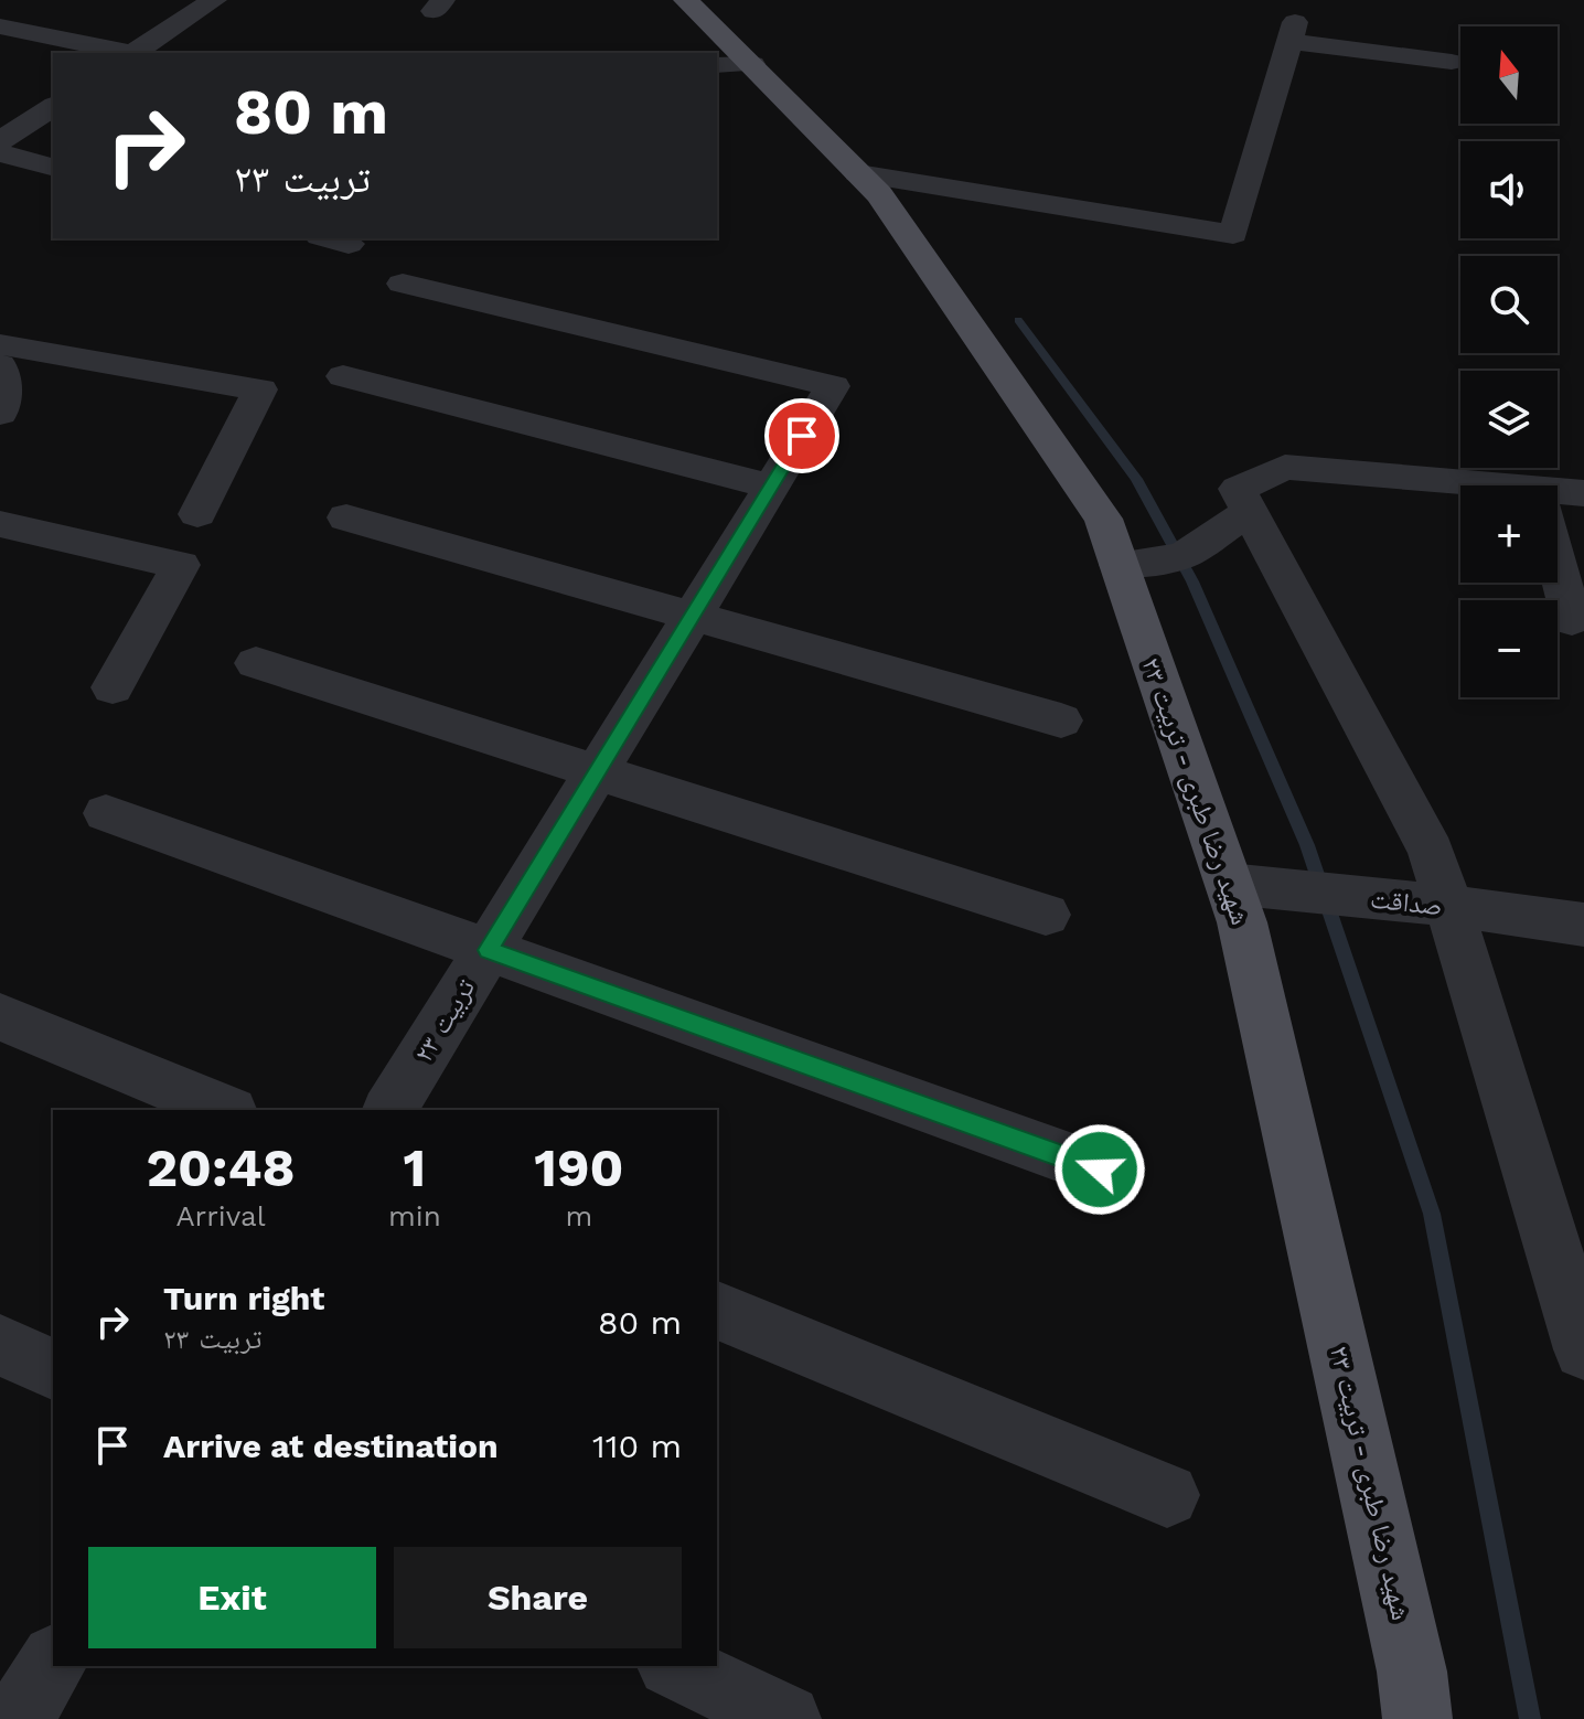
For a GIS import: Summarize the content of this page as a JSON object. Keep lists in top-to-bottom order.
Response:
{
  "streets": {
    "main road": ["شهید رضا طبری - تربیت ۲۳"],
    "street": ["صداقت", "تربیت ۲۳"]
  },
  "crossings": [
    ["شهید رضا طبری - تربیت ۲۳", "صداقت"]
  ],
  "north": "top",
  "page": {
    "map_buttons": ["+", "−"],
    "turn": ["80 m", "تربیت ۲۳"],
    "eta": [
      "20:48",
      "Arrival",
      "1",
      "min",
      "190",
      "m"
    ],
    "list": [
      {
        "name": "Turn right",
        "note": "تربیت ۲۳",
        "value": "80 m"
      },
      {
        "name": "Arrive at destination",
        "value": "110 m"
      }
    ],
    "buttons": ["Exit", "Share"]
  }
}
